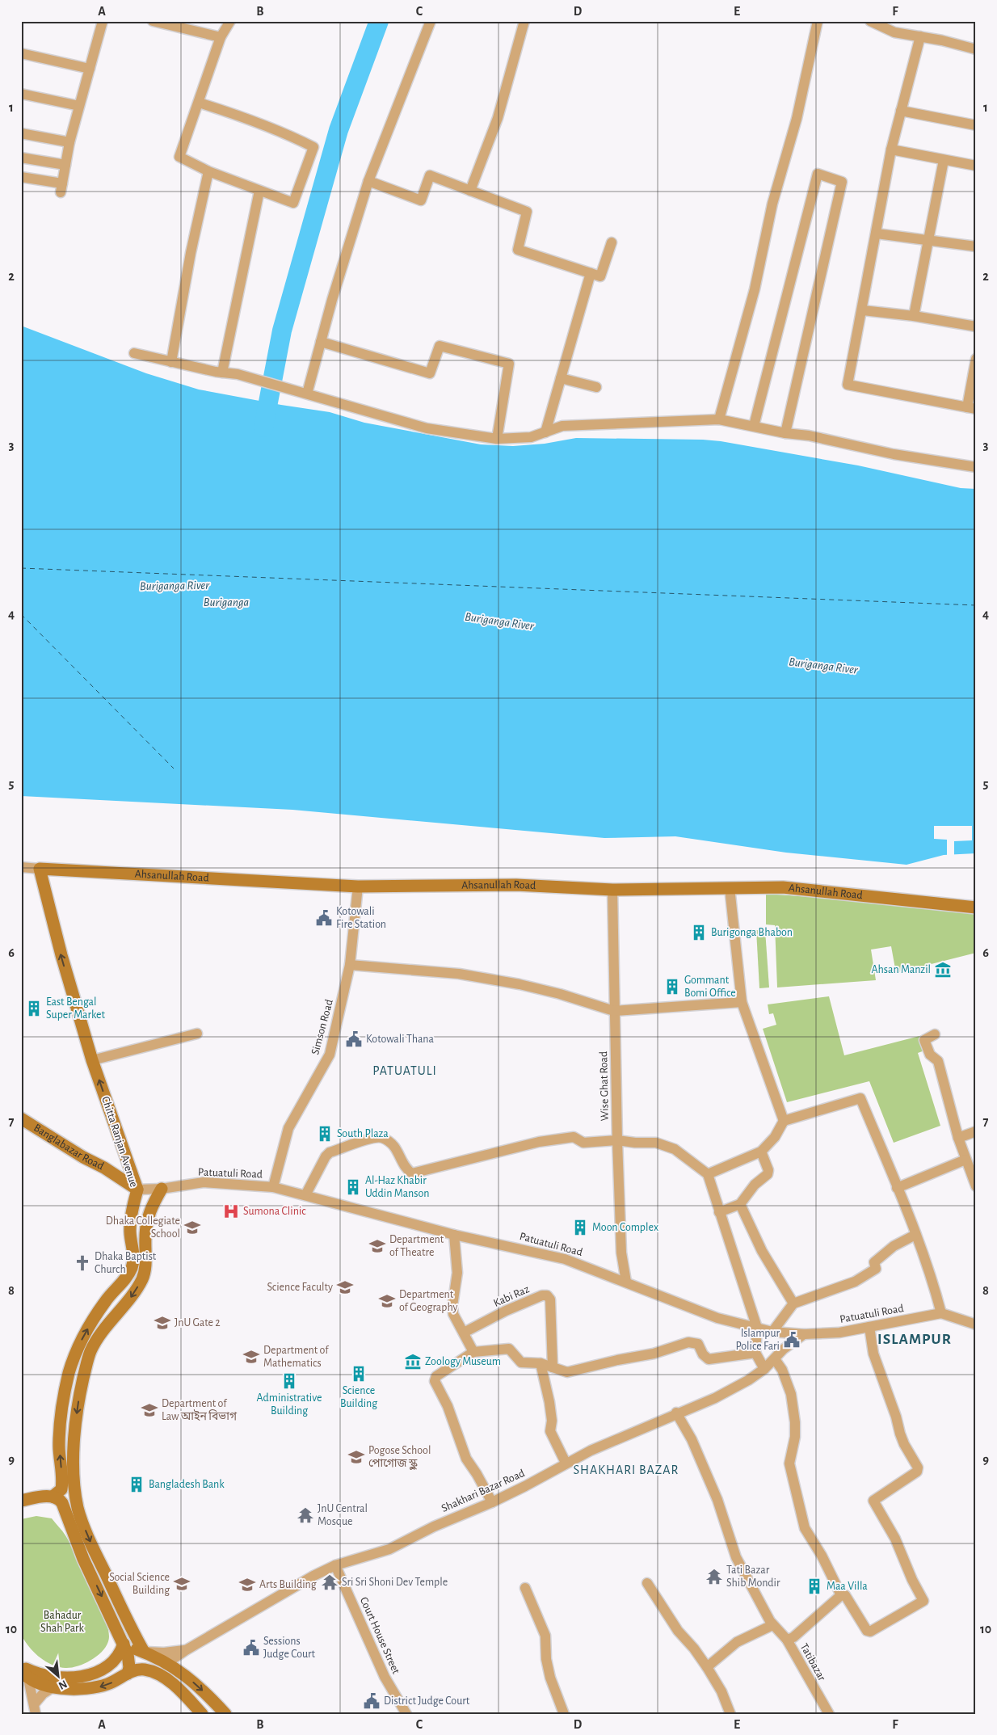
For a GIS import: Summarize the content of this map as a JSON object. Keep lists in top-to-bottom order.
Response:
{
  "streets": {
    "main road": ["Ahsanullah Road", "Chitta Ranjan Avenue", "Banglabazar Road"],
    "street": [
      "Simson Road",
      "Wise Ghat Road",
      "Patuatuli Road",
      "Kabi Raz",
      "Shakhari Bazar Road",
      "Court House Street",
      "Tatibazar"
    ]
  },
  "crossings": [
    ["Ahsanullah Road", "Simson Road"],
    ["Ahsanullah Road", "Wise Ghat Road"],
    ["Ahsanullah Road", "Chitta Ranjan Avenue"],
    ["Simson Road", "Patuatuli Road"],
    ["Wise Ghat Road", "Patuatuli Road"],
    ["Chitta Ranjan Avenue", "Banglabazar Road"],
    ["Chitta Ranjan Avenue", "Patuatuli Road"],
    ["Banglabazar Road", "Patuatuli Road"],
    ["Patuatuli Road", "Shakhari Bazar Road"],
    ["Shakhari Bazar Road", "Court House Street"],
    ["Shakhari Bazar Road", "Tatibazar"]
  ],
  "districts": ["PATUATULI", "ISLAMPUR", "SHAKHARI BAZAR"],
  "water": ["Buriganga River", "Buriganga"],
  "parks": ["Bahadur Shah Park"],
  "places": {
    "public building": [
      "Kotowali Fire Station",
      "Kotowali Thana",
      "Islampur Police Fari",
      "Sessions Judge Court",
      "District Judge Court"
    ],
    "building": [
      "Burigonga Bhabon",
      "Gommant Bomi Office",
      "East Bengal Super Market",
      "South Plaza",
      "Al-Haz Khabir Uddin Manson",
      "Moon Complex",
      "Science Building",
      "Administrative Building",
      "Bangladesh Bank",
      "Maa Villa"
    ],
    "museum": ["Ahsan Manzil", "Zoology Museum"],
    "hospital": ["Sumona Clinic"],
    "school or university": [
      "Dhaka Collegiate School",
      "Department of Theatre",
      "Science Faculty",
      "Department of Geography",
      "JnU Gate 2",
      "Department of Mathematics",
      "Department of Law আইন বিভাগ",
      "Pogose School পোগোজ স্কুল",
      "Social Science Building",
      "Arts Building"
    ],
    "church": ["Dhaka Baptist Church"],
    "temple": ["JnU Central Mosque", "Tati Bazar Shib Mondir", "Sri Sri Shoni Dev Temple"]
  },
  "north": "bottom right",
  "grid": {
    "columns": [
      "A",
      "B",
      "C",
      "D",
      "E",
      "F"
    ],
    "rows": [
      "1",
      "2",
      "3",
      "4",
      "5",
      "6",
      "7",
      "8",
      "9",
      "10"
    ]
  }
}
